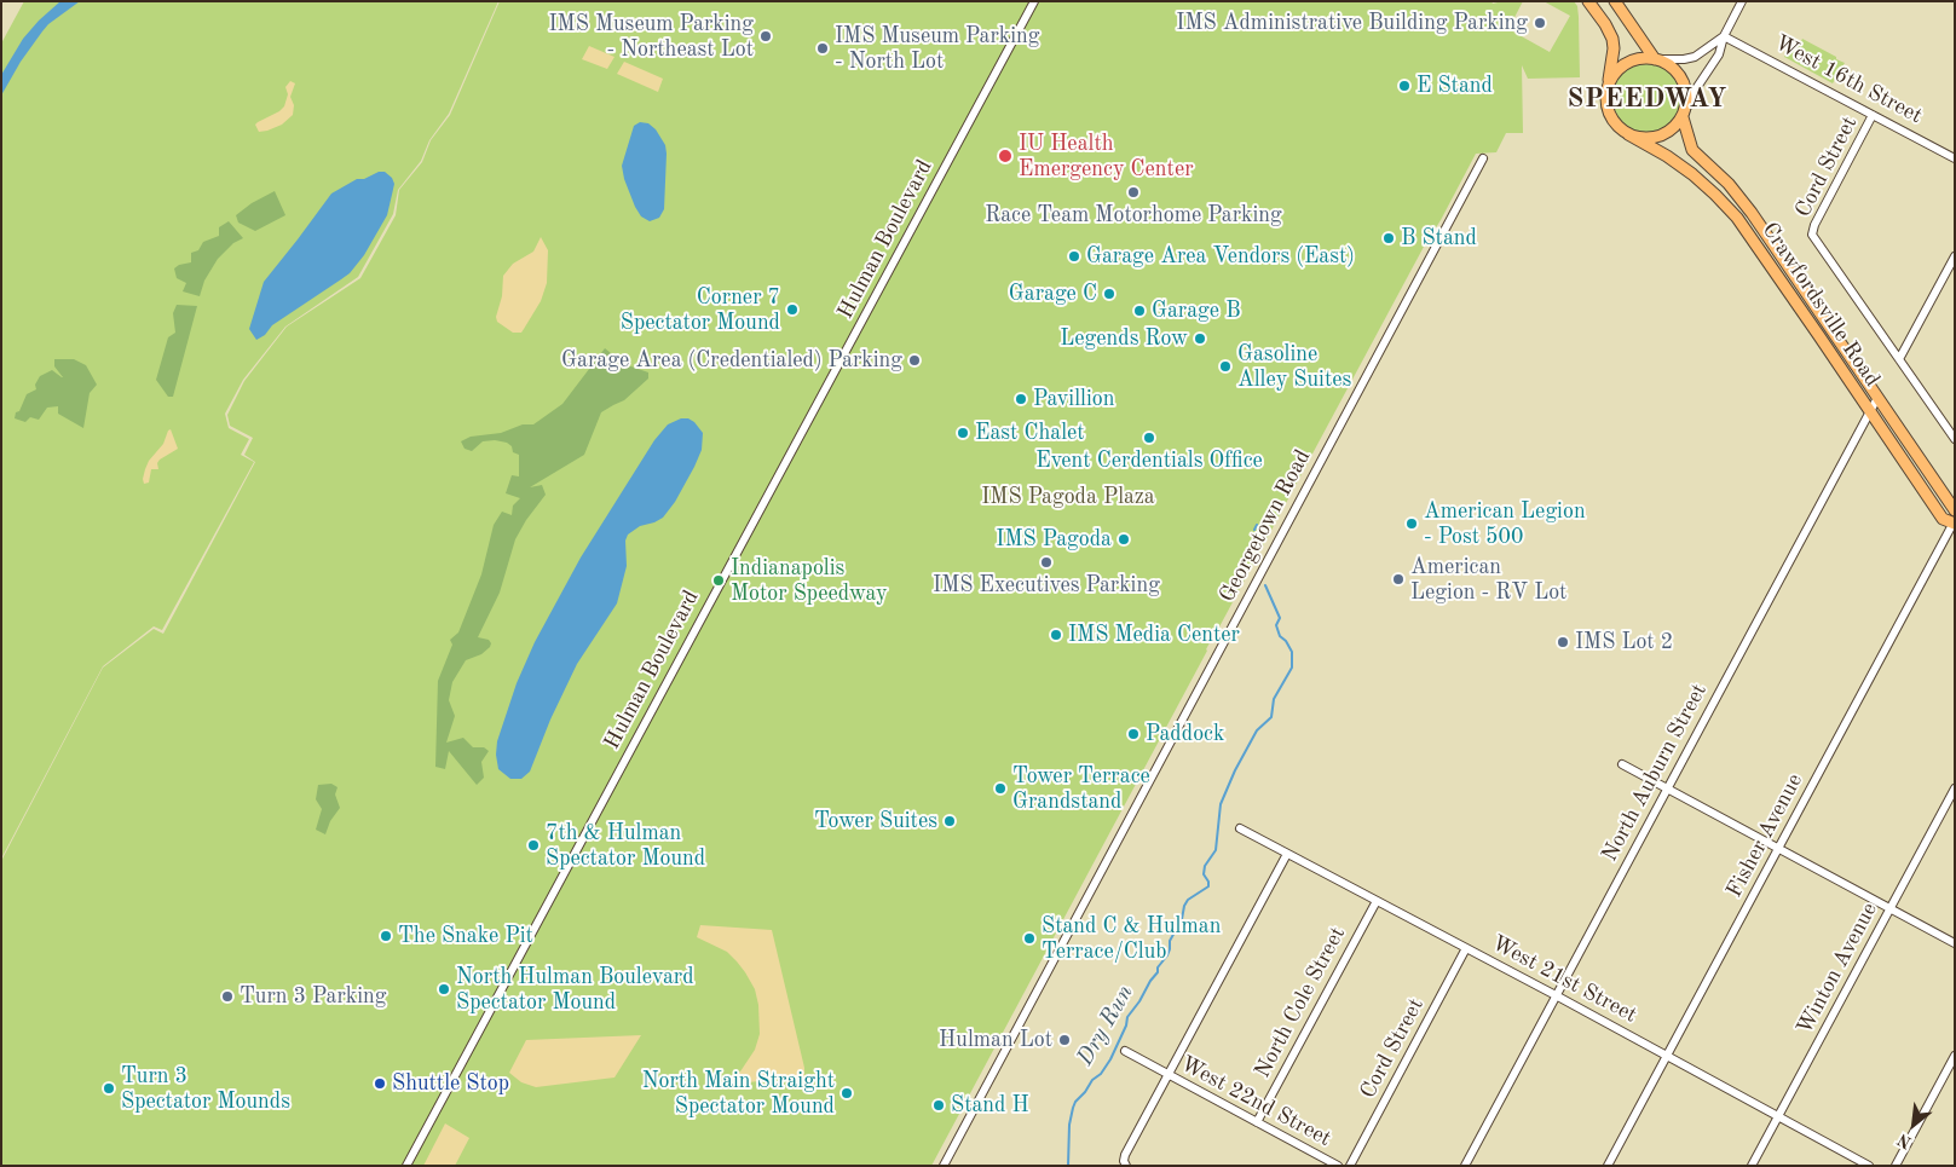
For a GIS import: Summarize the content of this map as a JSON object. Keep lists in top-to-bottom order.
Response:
{
  "streets": {
    "main road": ["Crawfordsville Road"],
    "street": [
      "West 16th Street",
      "Cord Street",
      "Hulman Boulevard",
      "Georgetown Road",
      "North Auburn Street",
      "Fisher Avenue",
      "Winton Avenue",
      "West 21st Street",
      "North Cole Street",
      "West 22nd Street"
    ]
  },
  "crossings": [
    ["West 16th Street", "Cord Street"],
    ["Cord Street", "West 21st Street"],
    ["Crawfordsville Road", "North Auburn Street"],
    ["Crawfordsville Road", "Fisher Avenue"],
    ["North Auburn Street", "West 21st Street"],
    ["Fisher Avenue", "West 21st Street"],
    ["Winton Avenue", "West 21st Street"],
    ["West 21st Street", "North Cole Street"],
    ["North Cole Street", "West 22nd Street"]
  ],
  "districts": ["SPEEDWAY"],
  "water": ["Dry Run"],
  "parks": ["IMS Pagoda Plaza"],
  "places": [
    "IMS Administrative Building Parking",
    "IMS Museum Parking - Northeast Lot",
    "IMS Museum Parking - North Lot",
    "E Stand",
    "IU Health Emergency Center",
    "Race Team Motorhome Parking",
    "B Stand",
    "Garage Area Vendors (East)",
    "Garage C",
    "Corner 7 Spectator Mound",
    "Garage B",
    "Legends Row",
    "Garage Area (Credentialed) Parking",
    "Gasoline Alley Suites",
    "Pavillion",
    "East Chalet",
    "Event Cerdentials Office",
    "American Legion - Post 500",
    "IMS Pagoda",
    "IMS Executives Parking",
    "American Legion - RV Lot",
    "Indianapolis Motor Speedway",
    "IMS Media Center",
    "IMS Lot 2",
    "Paddock",
    "Tower Terrace Grandstand",
    "Tower Suites",
    "7th & Hulman Spectator Mound",
    "The Snake Pit",
    "Stand C & Hulman Terrace/Club",
    "North Hulman Boulevard Spectator Mound",
    "Turn 3 Parking",
    "Hulman Lot",
    "Shuttle Stop",
    "Turn 3 Spectator Mounds",
    "North Main Straight Spectator Mound",
    "Stand H"
  ],
  "north": "bottom left"
}
